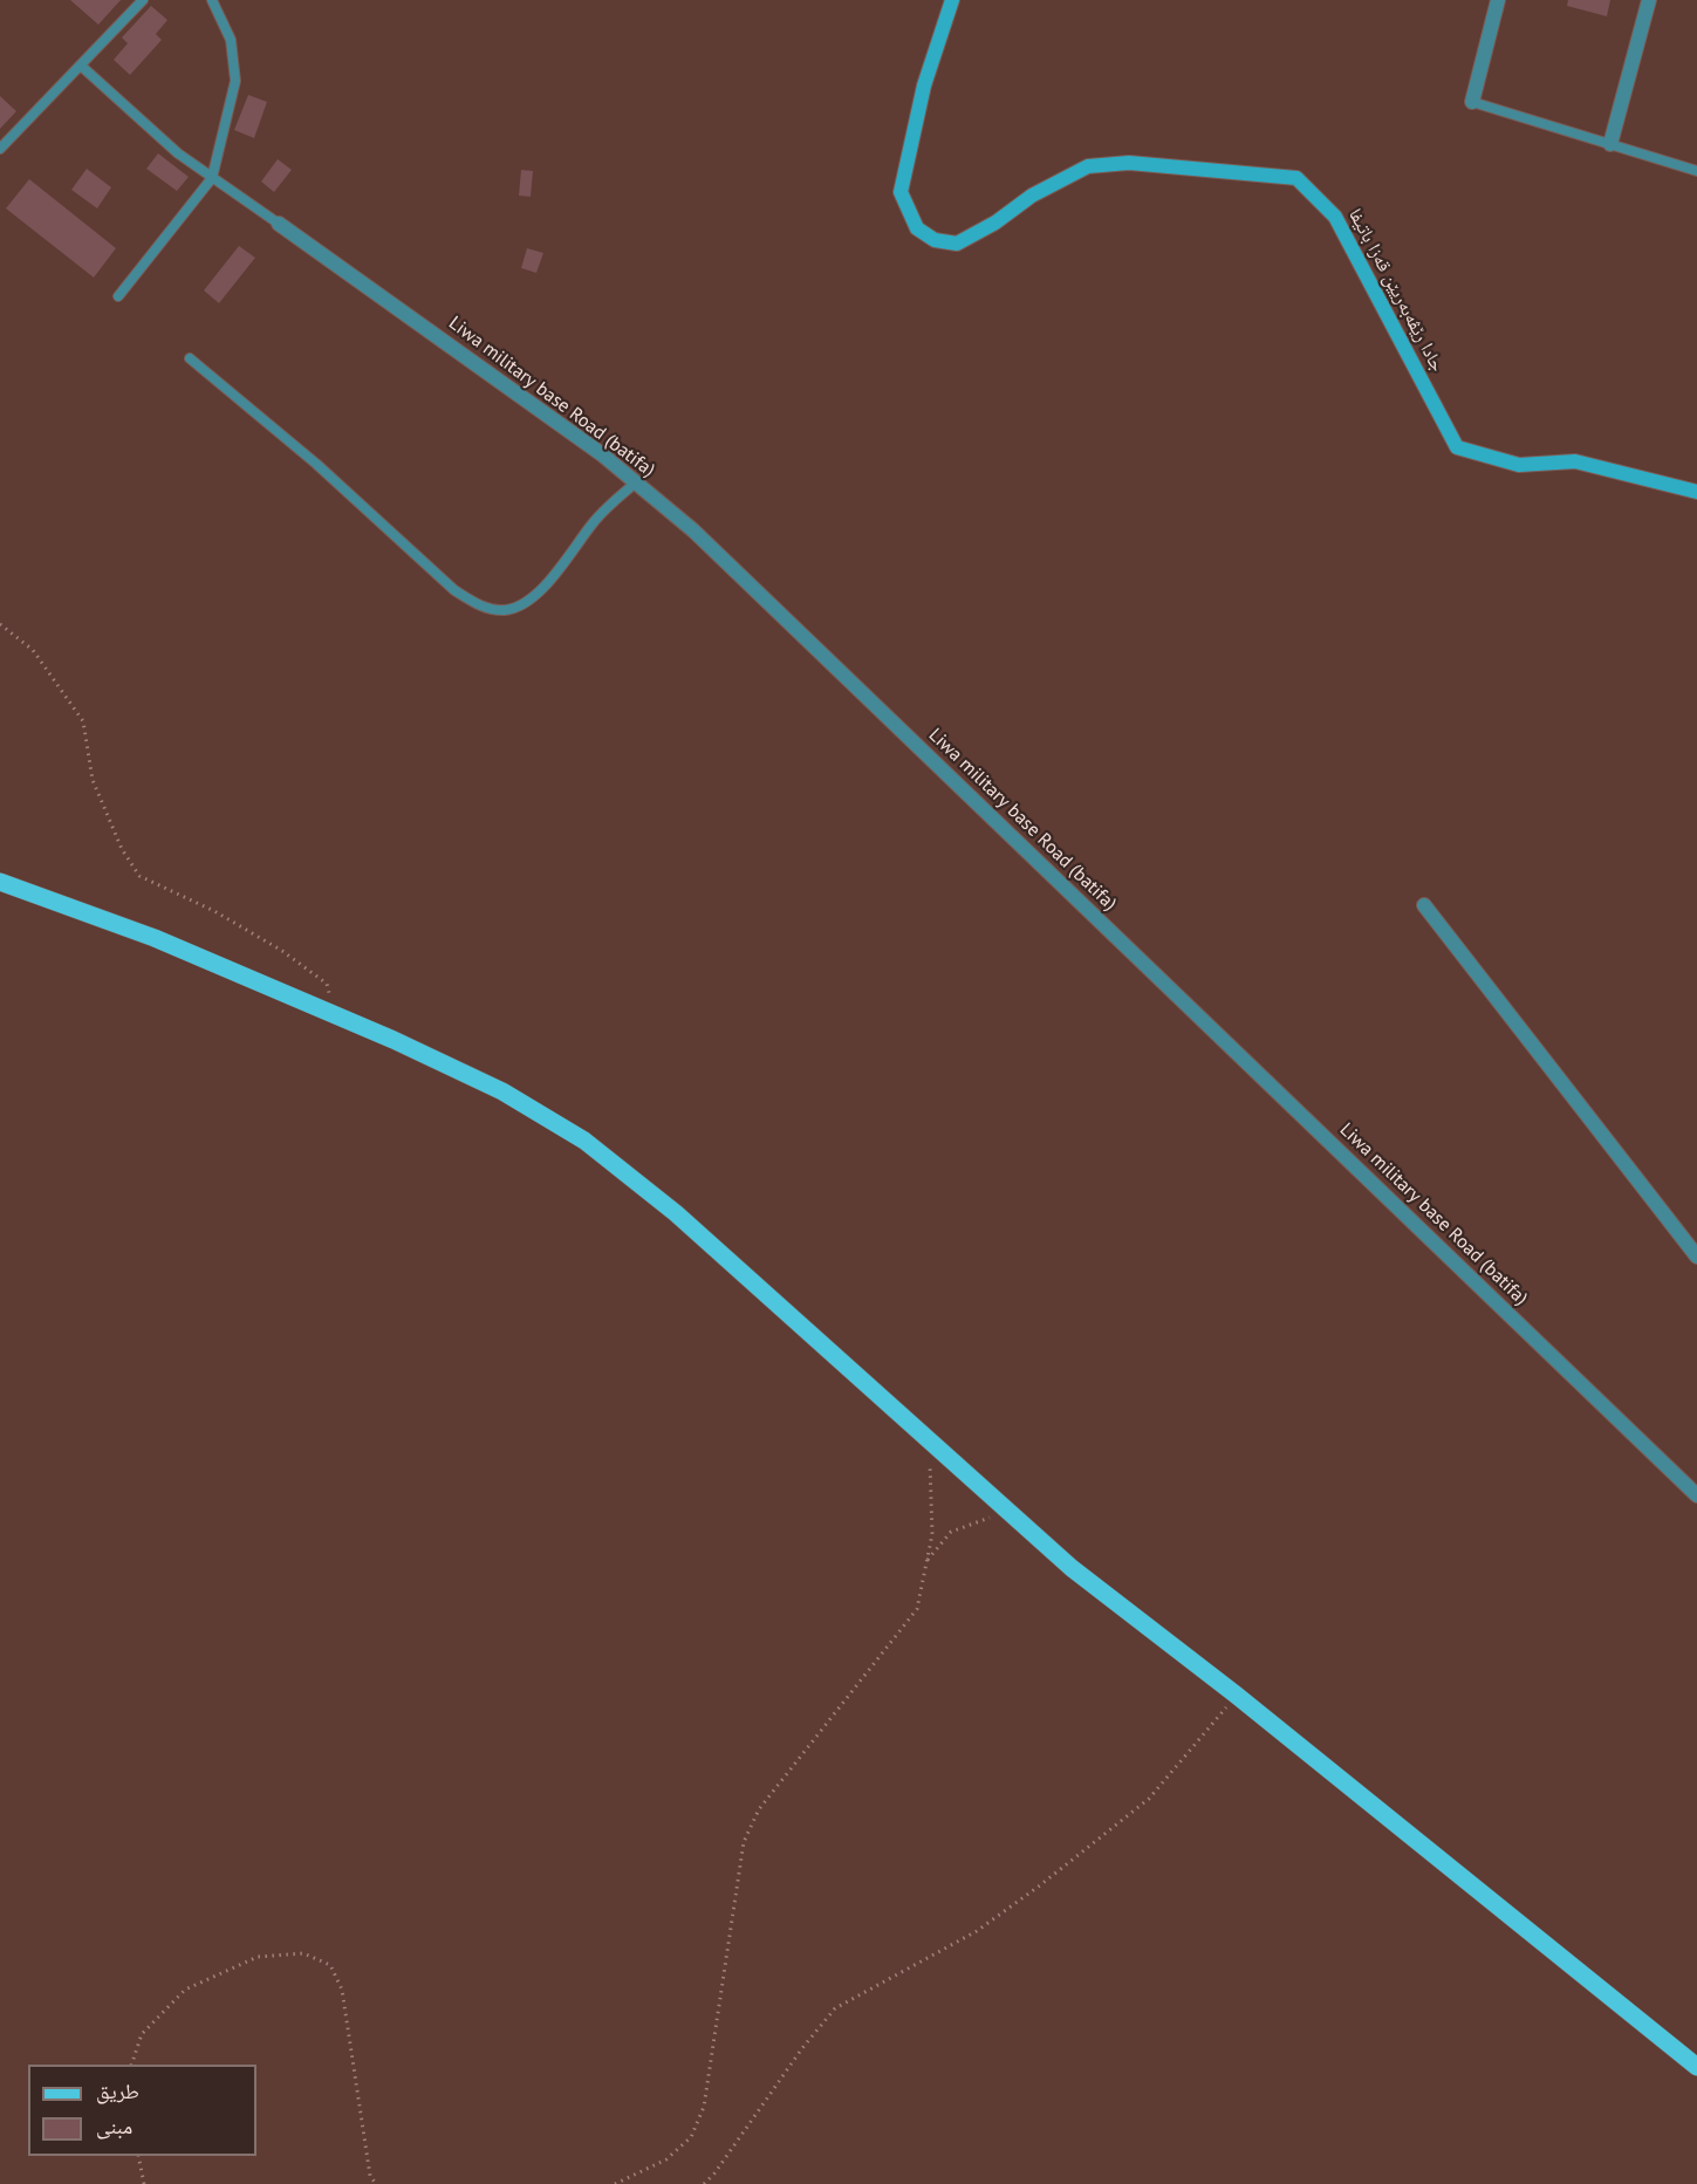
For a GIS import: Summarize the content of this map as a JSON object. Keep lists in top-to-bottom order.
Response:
{
  "streets": {
    "street": ["جادا رێڤه‌به‌ريێن قه‌زا باتيفا", "Liwa military base Road (batifa)"]
  },
  "legend": ["طريق", "مبنى"]
}
